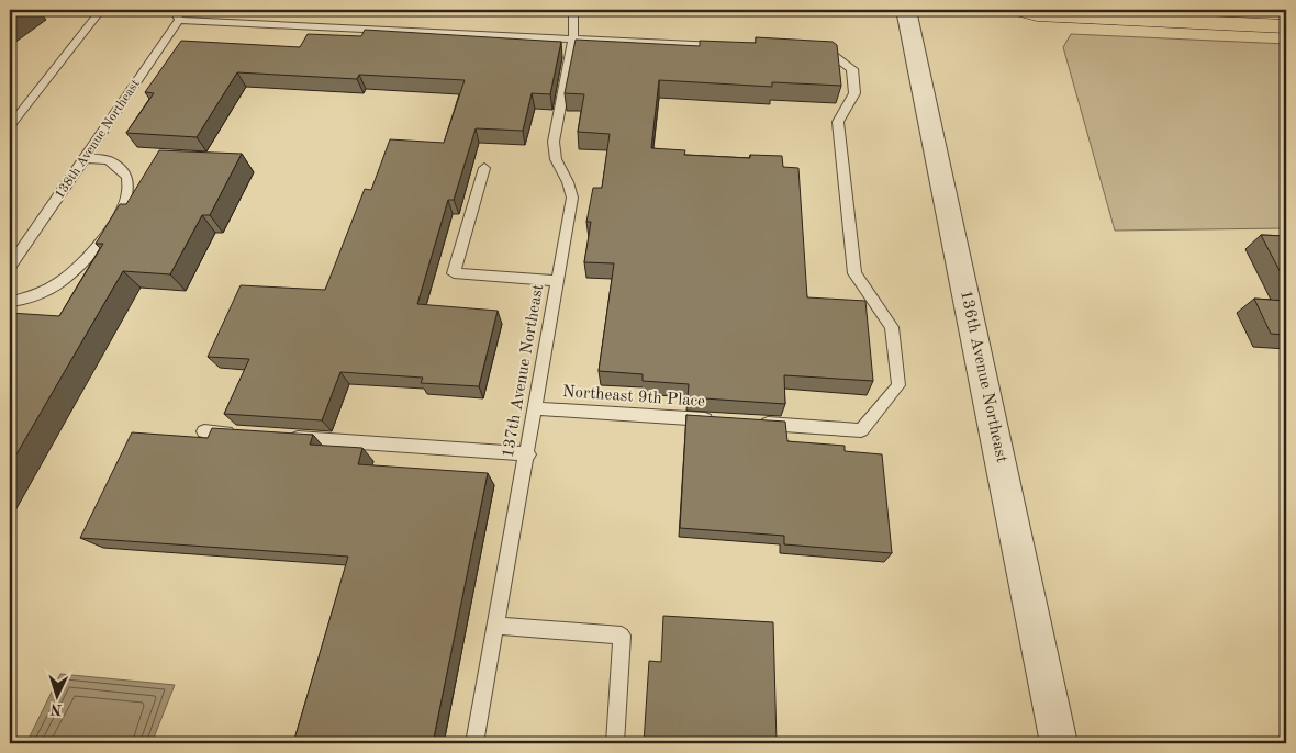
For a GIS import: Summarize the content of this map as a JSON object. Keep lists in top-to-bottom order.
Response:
{
  "streets": {
    "street": ["136th Avenue Northeast"],
    "lane": ["138th Avenue Northeast", "137th Avenue Northeast", "Northeast 9th Place"]
  },
  "crossings": [
    ["137th Avenue Northeast", "Northeast 9th Place"]
  ],
  "north": "bottom"
}
